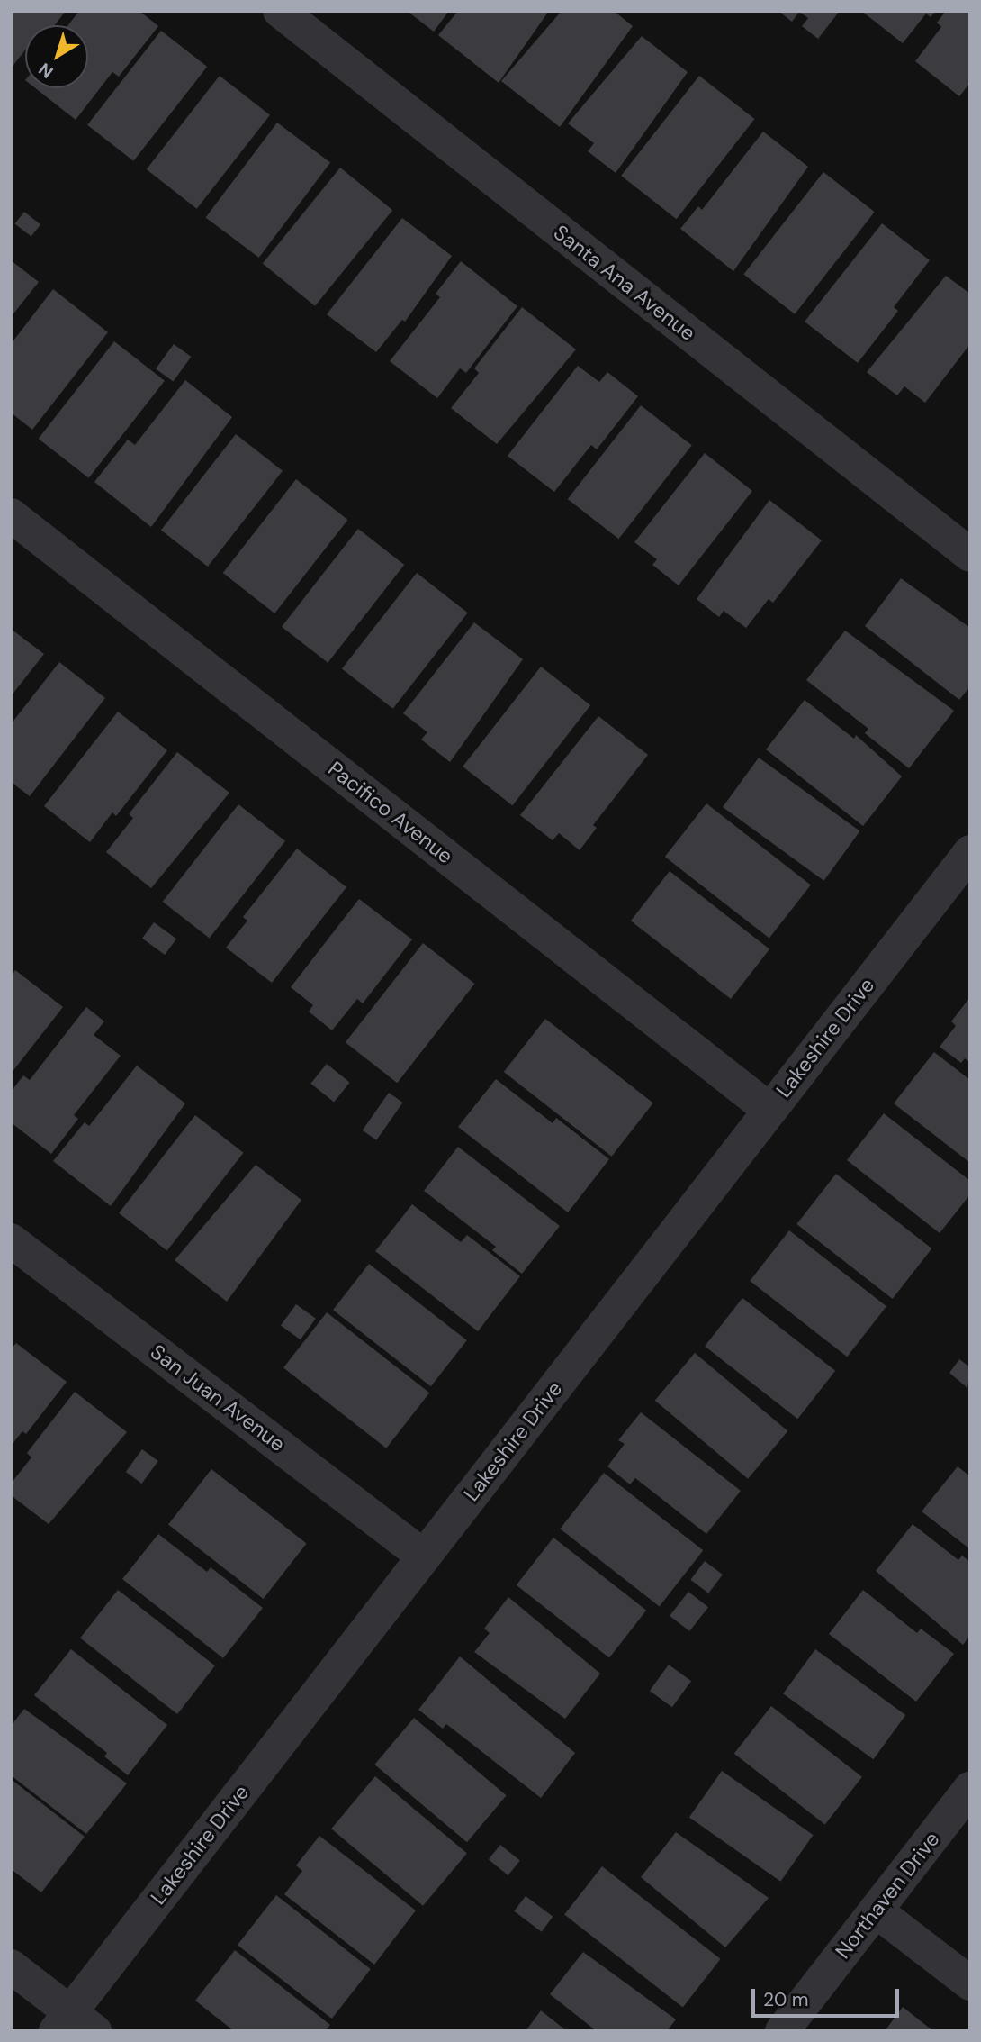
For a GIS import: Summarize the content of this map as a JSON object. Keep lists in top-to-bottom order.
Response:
{
  "streets": {
    "street": [
      "Santa Ana Avenue",
      "Pacifico Avenue",
      "Lakeshire Drive",
      "San Juan Avenue",
      "Northaven Drive"
    ]
  },
  "crossings": [
    ["Pacifico Avenue", "Lakeshire Drive"],
    ["Lakeshire Drive", "San Juan Avenue"]
  ],
  "scale_bar": "20 m",
  "north": "bottom left"
}
